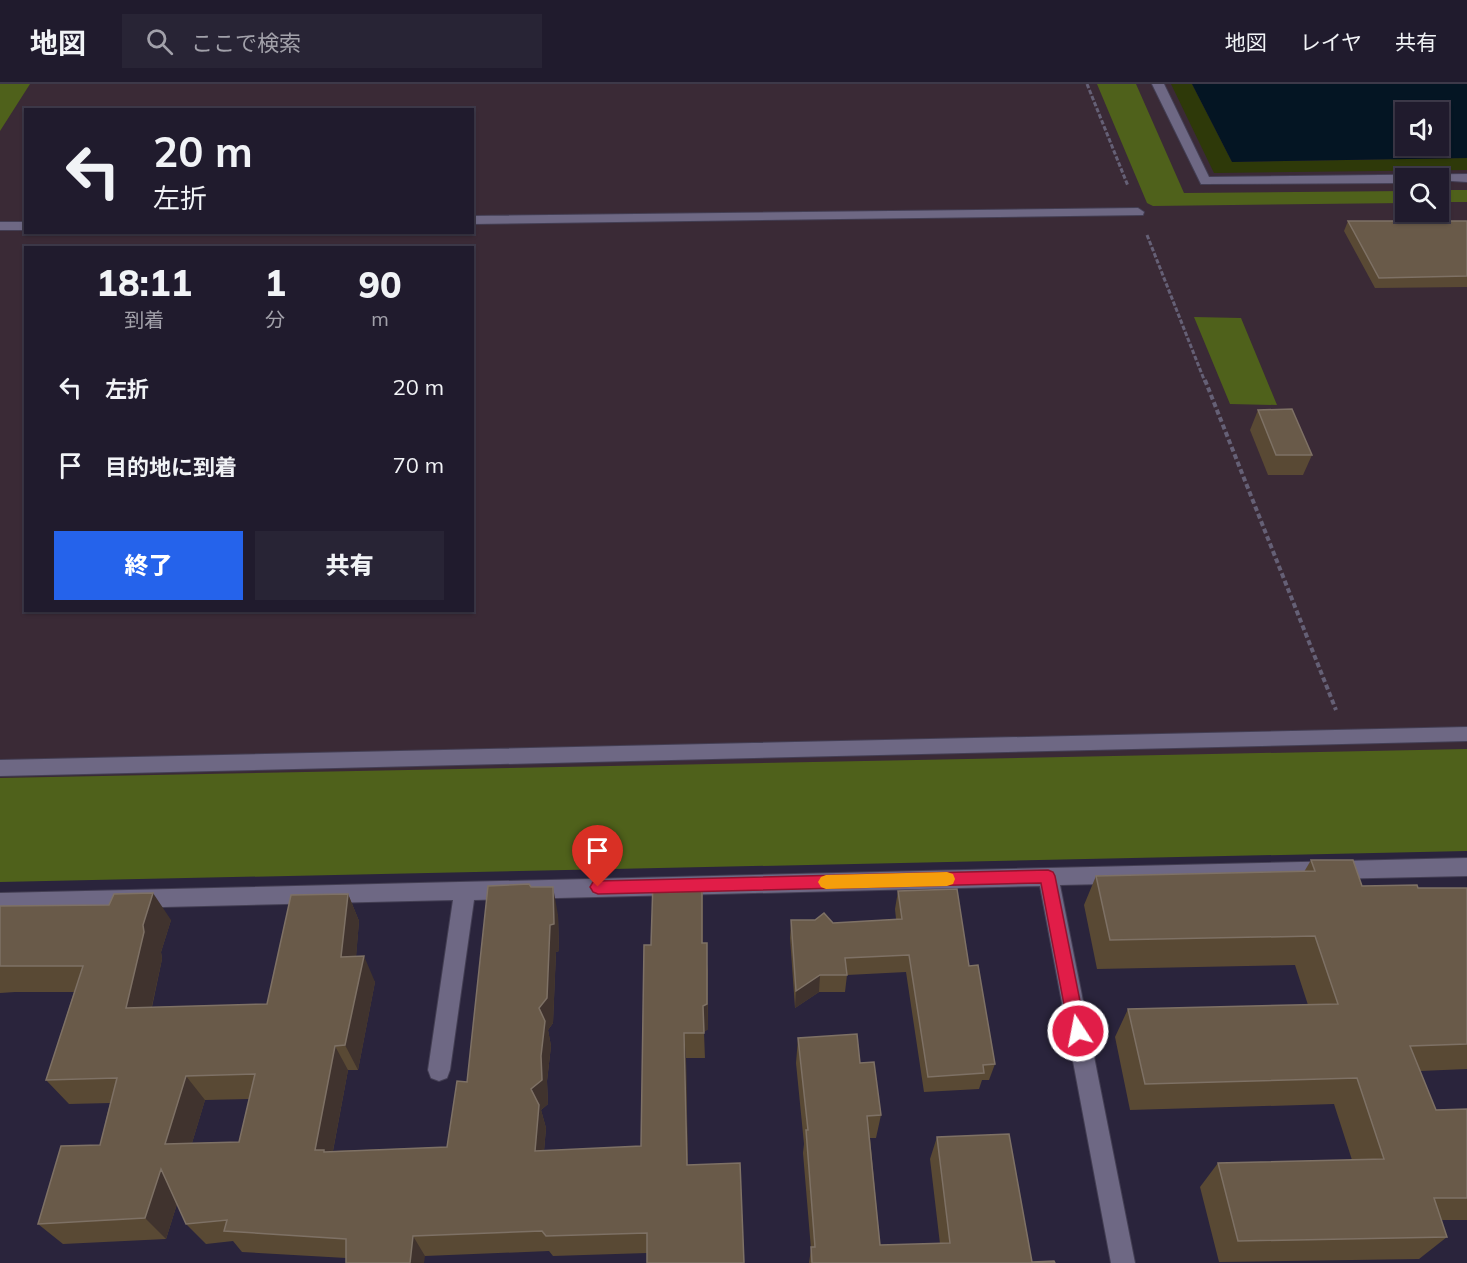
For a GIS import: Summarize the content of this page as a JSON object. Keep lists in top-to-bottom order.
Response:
{
  "page": {
    "header": "地図",
    "search": "ここで検索",
    "nav": ["地図", "レイヤ", "共有"],
    "turn": ["20 m", "左折"],
    "eta": [
      "18:11",
      "到着",
      "1",
      "分",
      "90",
      "m"
    ],
    "list": [
      {
        "name": "左折",
        "value": "20 m"
      },
      {
        "name": "目的地に到着",
        "value": "70 m"
      }
    ],
    "buttons": ["終了", "共有"]
  }
}
